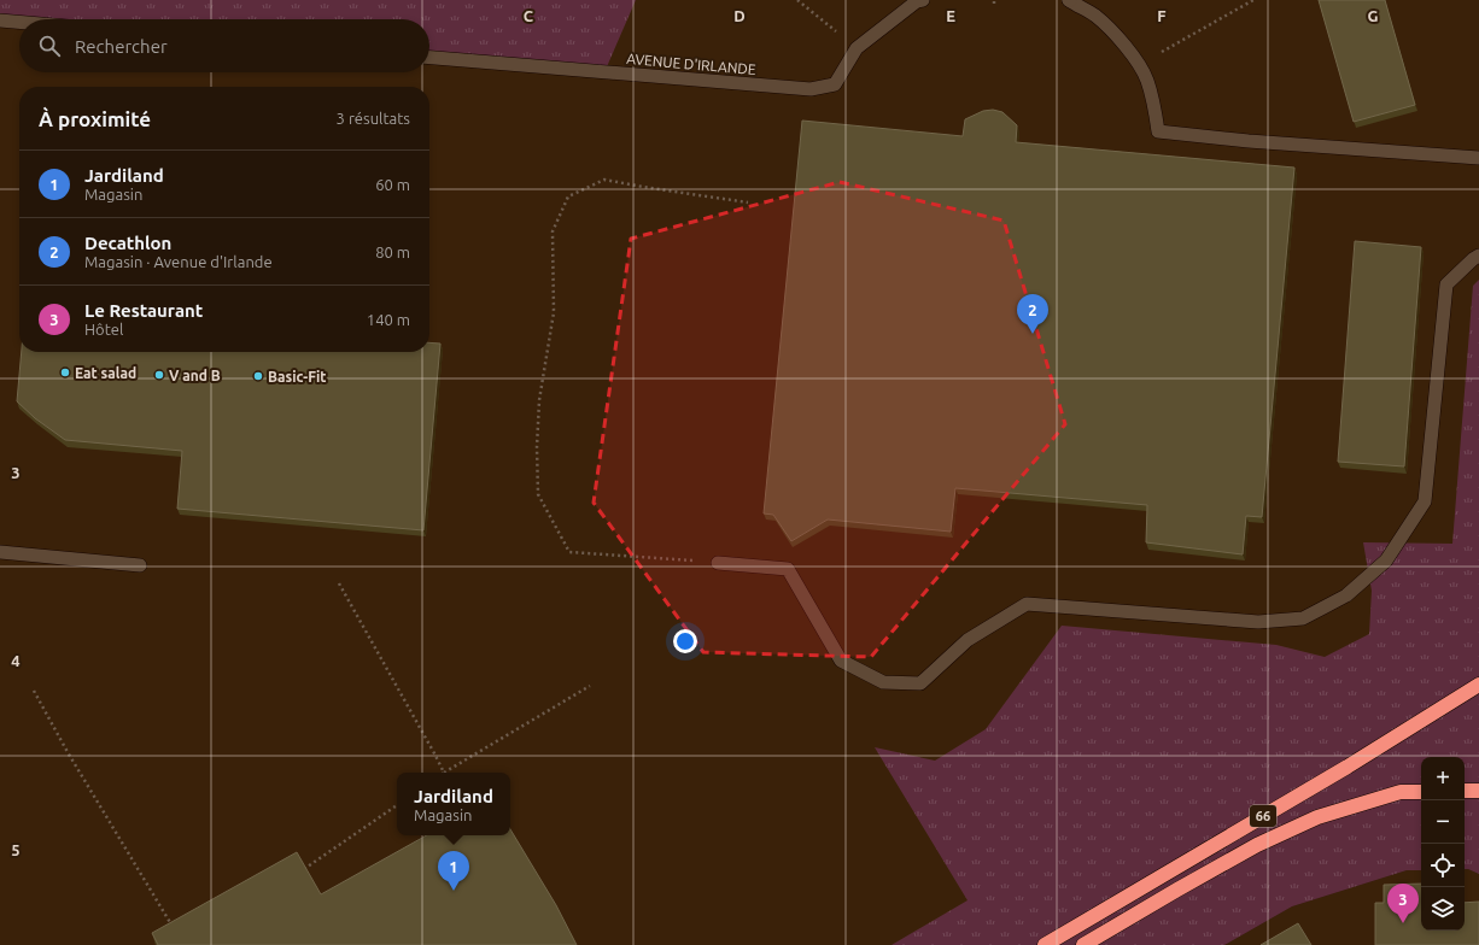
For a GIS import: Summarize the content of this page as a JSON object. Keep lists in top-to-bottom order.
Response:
{
  "streets": {
    "highway": ["66"],
    "street": ["AVENUE D'IRLANDE"]
  },
  "places": ["Eat salad", "V and B", "Basic-Fit"],
  "page": {
    "search": "Rechercher",
    "heading": ["À proximité", "3 résultats"],
    "list": [
      {
        "mark": "1",
        "name": "Jardiland",
        "note": "Magasin",
        "value": "60 m"
      },
      {
        "mark": "2",
        "name": "Decathlon",
        "note": "Magasin · Avenue d'Irlande",
        "value": "80 m"
      },
      {
        "mark": "3",
        "name": "Le Restaurant",
        "note": "Hôtel",
        "value": "140 m"
      }
    ],
    "pins": ["2", "1", "3"],
    "map_buttons": ["+", "−"],
    "popup": ["Jardiland", "Magasin"]
  },
  "grid": {
    "columns": [
      "C",
      "D",
      "E",
      "F",
      "G"
    ],
    "rows": ["3", "4", "5"]
  }
}
